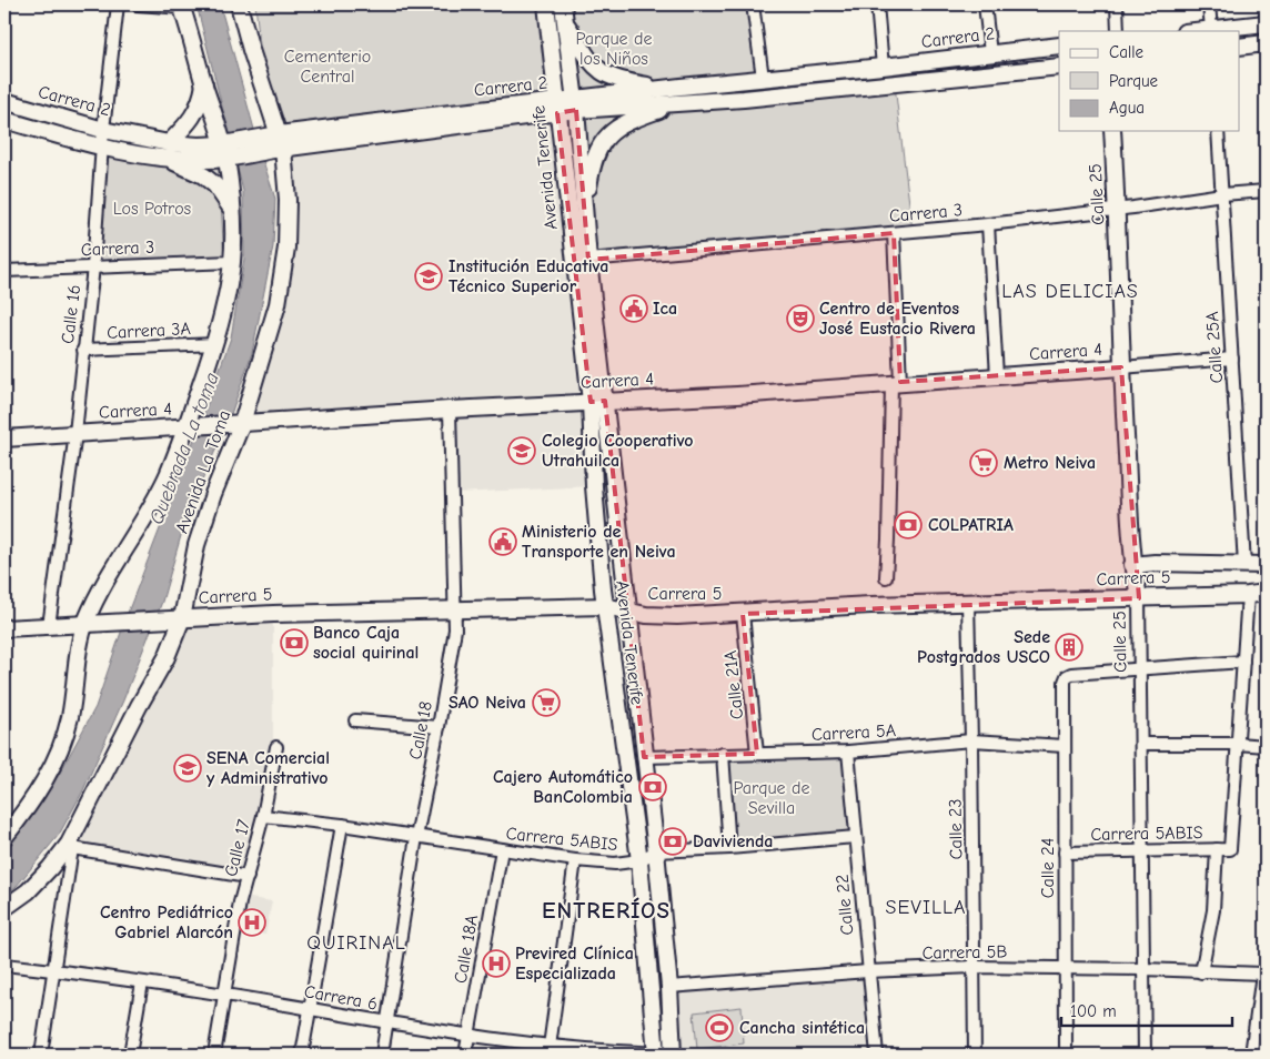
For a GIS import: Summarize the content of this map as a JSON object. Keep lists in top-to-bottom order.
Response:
{
  "streets": {
    "main road": [
      "Carrera 2",
      "Avenida Tenerife",
      "Calle 25",
      "Carrera 4",
      "Avenida La Toma",
      "Carrera 5"
    ],
    "street": [
      "Carrera 3",
      "Calle 16",
      "Carrera 3A",
      "Calle 25A",
      "Calle 21A",
      "Calle 18",
      "Carrera 5A",
      "Calle 23",
      "Carrera 5ABIS",
      "Calle 17",
      "Calle 24",
      "Calle 22",
      "Calle 18A",
      "Carrera 5B",
      "Carrera 6"
    ]
  },
  "crossings": [
    ["Carrera 2", "Avenida Tenerife"],
    ["Carrera 2", "Calle 16"],
    ["Carrera 2", "Avenida La Toma"],
    ["Avenida Tenerife", "Carrera 3"],
    ["Avenida Tenerife", "Carrera 4"],
    ["Avenida Tenerife", "Carrera 5"],
    ["Avenida Tenerife", "Carrera 5A"],
    ["Avenida Tenerife", "Carrera 5ABIS"],
    ["Avenida Tenerife", "Carrera 5B"],
    ["Avenida Tenerife", "Carrera 6"],
    ["Calle 25", "Carrera 3"],
    ["Calle 25", "Carrera 4"],
    ["Calle 25", "Carrera 5"],
    ["Calle 25", "Carrera 5ABIS"],
    ["Calle 25", "Calle 24"],
    ["Calle 25", "Carrera 5B"],
    ["Carrera 3", "Calle 16"],
    ["Carrera 3", "Calle 25A"],
    ["Carrera 3", "Avenida La Toma"],
    ["Calle 16", "Carrera 3A"],
    ["Calle 16", "Carrera 4"],
    ["Calle 16", "Carrera 5"],
    ["Carrera 3A", "Avenida La Toma"],
    ["Calle 25A", "Carrera 4"],
    ["Calle 25A", "Carrera 5"],
    ["Carrera 4", "Avenida La Toma"],
    ["Carrera 4", "Calle 18"],
    ["Avenida La Toma", "Carrera 5"],
    ["Carrera 5", "Calle 21A"],
    ["Carrera 5", "Calle 18"],
    ["Carrera 5", "Calle 23"],
    ["Calle 21A", "Carrera 5A"],
    ["Calle 18", "Carrera 5ABIS"],
    ["Calle 18", "Carrera 6"],
    ["Carrera 5A", "Calle 23"],
    ["Carrera 5A", "Calle 24"],
    ["Carrera 5A", "Calle 22"],
    ["Calle 23", "Carrera 5B"],
    ["Carrera 5ABIS", "Calle 17"],
    ["Carrera 5ABIS", "Calle 24"],
    ["Carrera 5ABIS", "Calle 22"],
    ["Carrera 5ABIS", "Calle 18A"],
    ["Calle 17", "Carrera 6"],
    ["Calle 24", "Carrera 5B"],
    ["Calle 22", "Carrera 5B"],
    ["Calle 18A", "Carrera 6"]
  ],
  "districts": [
    "LAS DELICIAS",
    "SEVILLA",
    "ENTRERÍOS",
    "QUIRINAL"
  ],
  "water": ["Quebrada La toma"],
  "parks": [
    "Parque de los Niños",
    "Cementerio Central",
    "Los Potros",
    "Parque de Sevilla"
  ],
  "places": {
    "school or university": ["Institución Educativa Técnico Superior", "Colegio Cooperativo Utrahuilca", "SENA Comercial y Administrativo"],
    "public building": ["Ica", "Ministerio de Transporte en Neiva"],
    "theatre": ["Centro de Eventos José Eustacio Rivera"],
    "supermarket": ["Metro Neiva", "SAO Neiva"],
    "bank": [
      "COLPATRIA",
      "Banco Caja social quirinal",
      "Cajero Automático BanColombia",
      "Davivienda"
    ],
    "building": ["Sede Postgrados USCO"],
    "hospital": ["Centro Pediátrico Gabriel Alarcón", "Previred Clínica Especializada"],
    "sports": ["Cancha sintética"]
  },
  "legend": ["Calle", "Parque", "Agua"],
  "scale_bar": "100 m"
}
